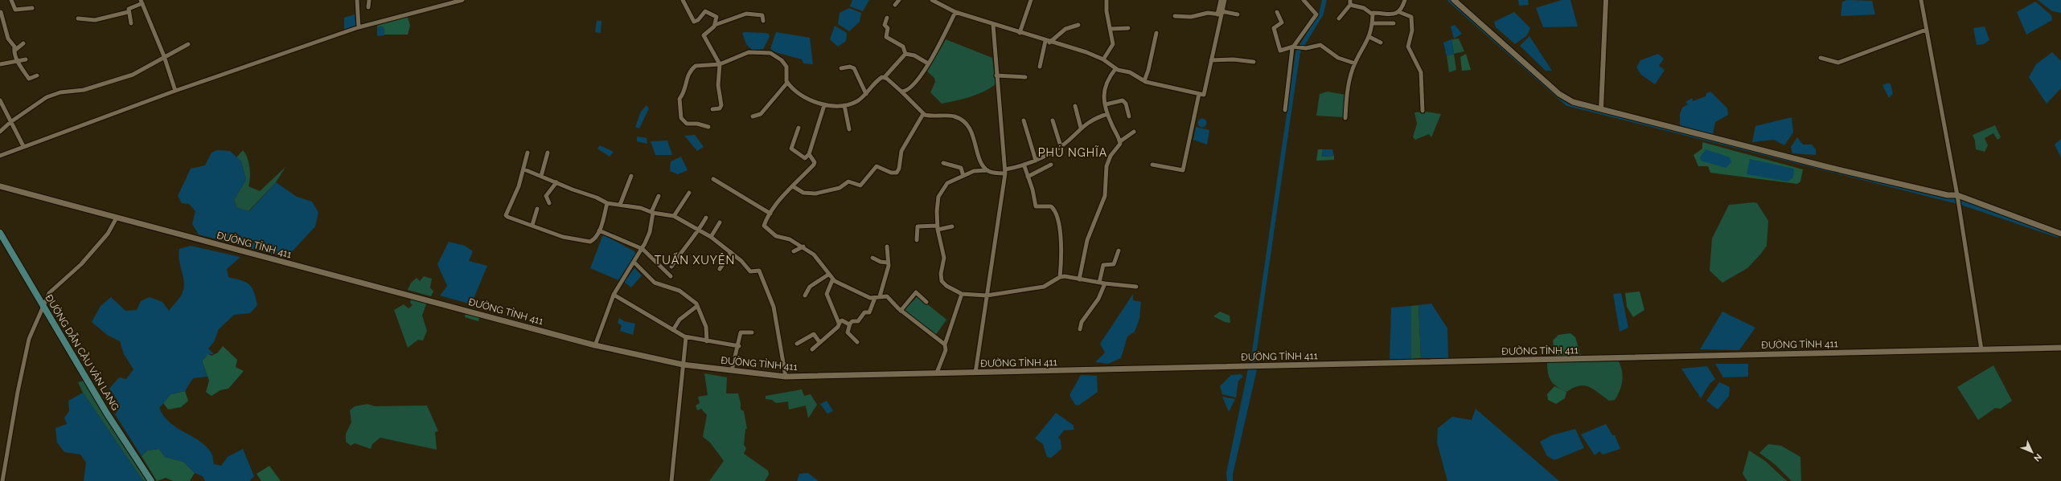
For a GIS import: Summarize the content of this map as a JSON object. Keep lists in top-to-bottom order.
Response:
{
  "streets": {
    "main road": ["ĐƯỜNG TỈNH 411", "ĐƯỜNG DẪN CẦU VĂN LANG"]
  },
  "districts": ["PHÚ NGHĨA", "TUẤN XUYÊN"],
  "north": "bottom right"
}
